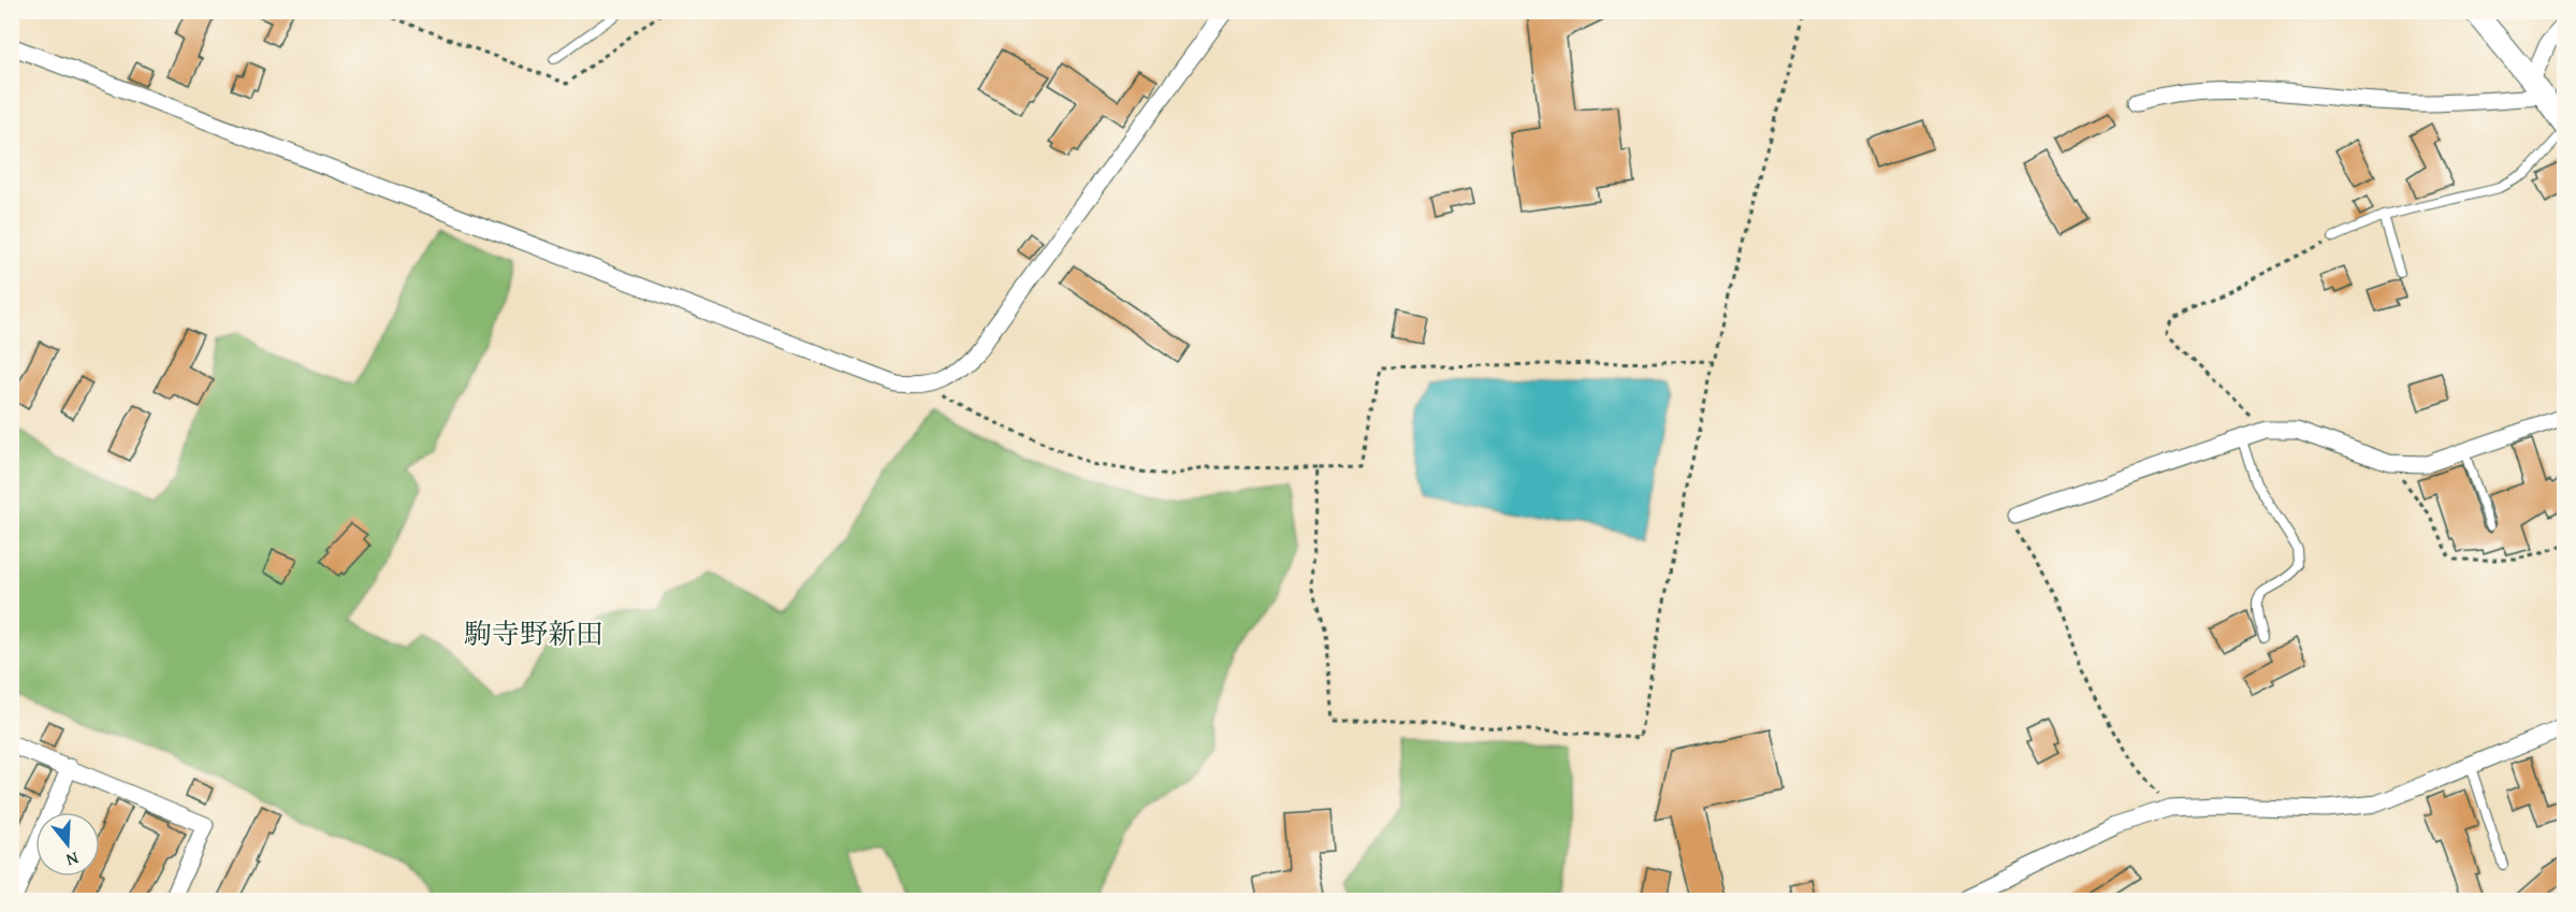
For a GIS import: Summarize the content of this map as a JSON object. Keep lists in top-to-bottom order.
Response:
{
  "districts": ["駒寺野新田"],
  "north": "bottom"
}
